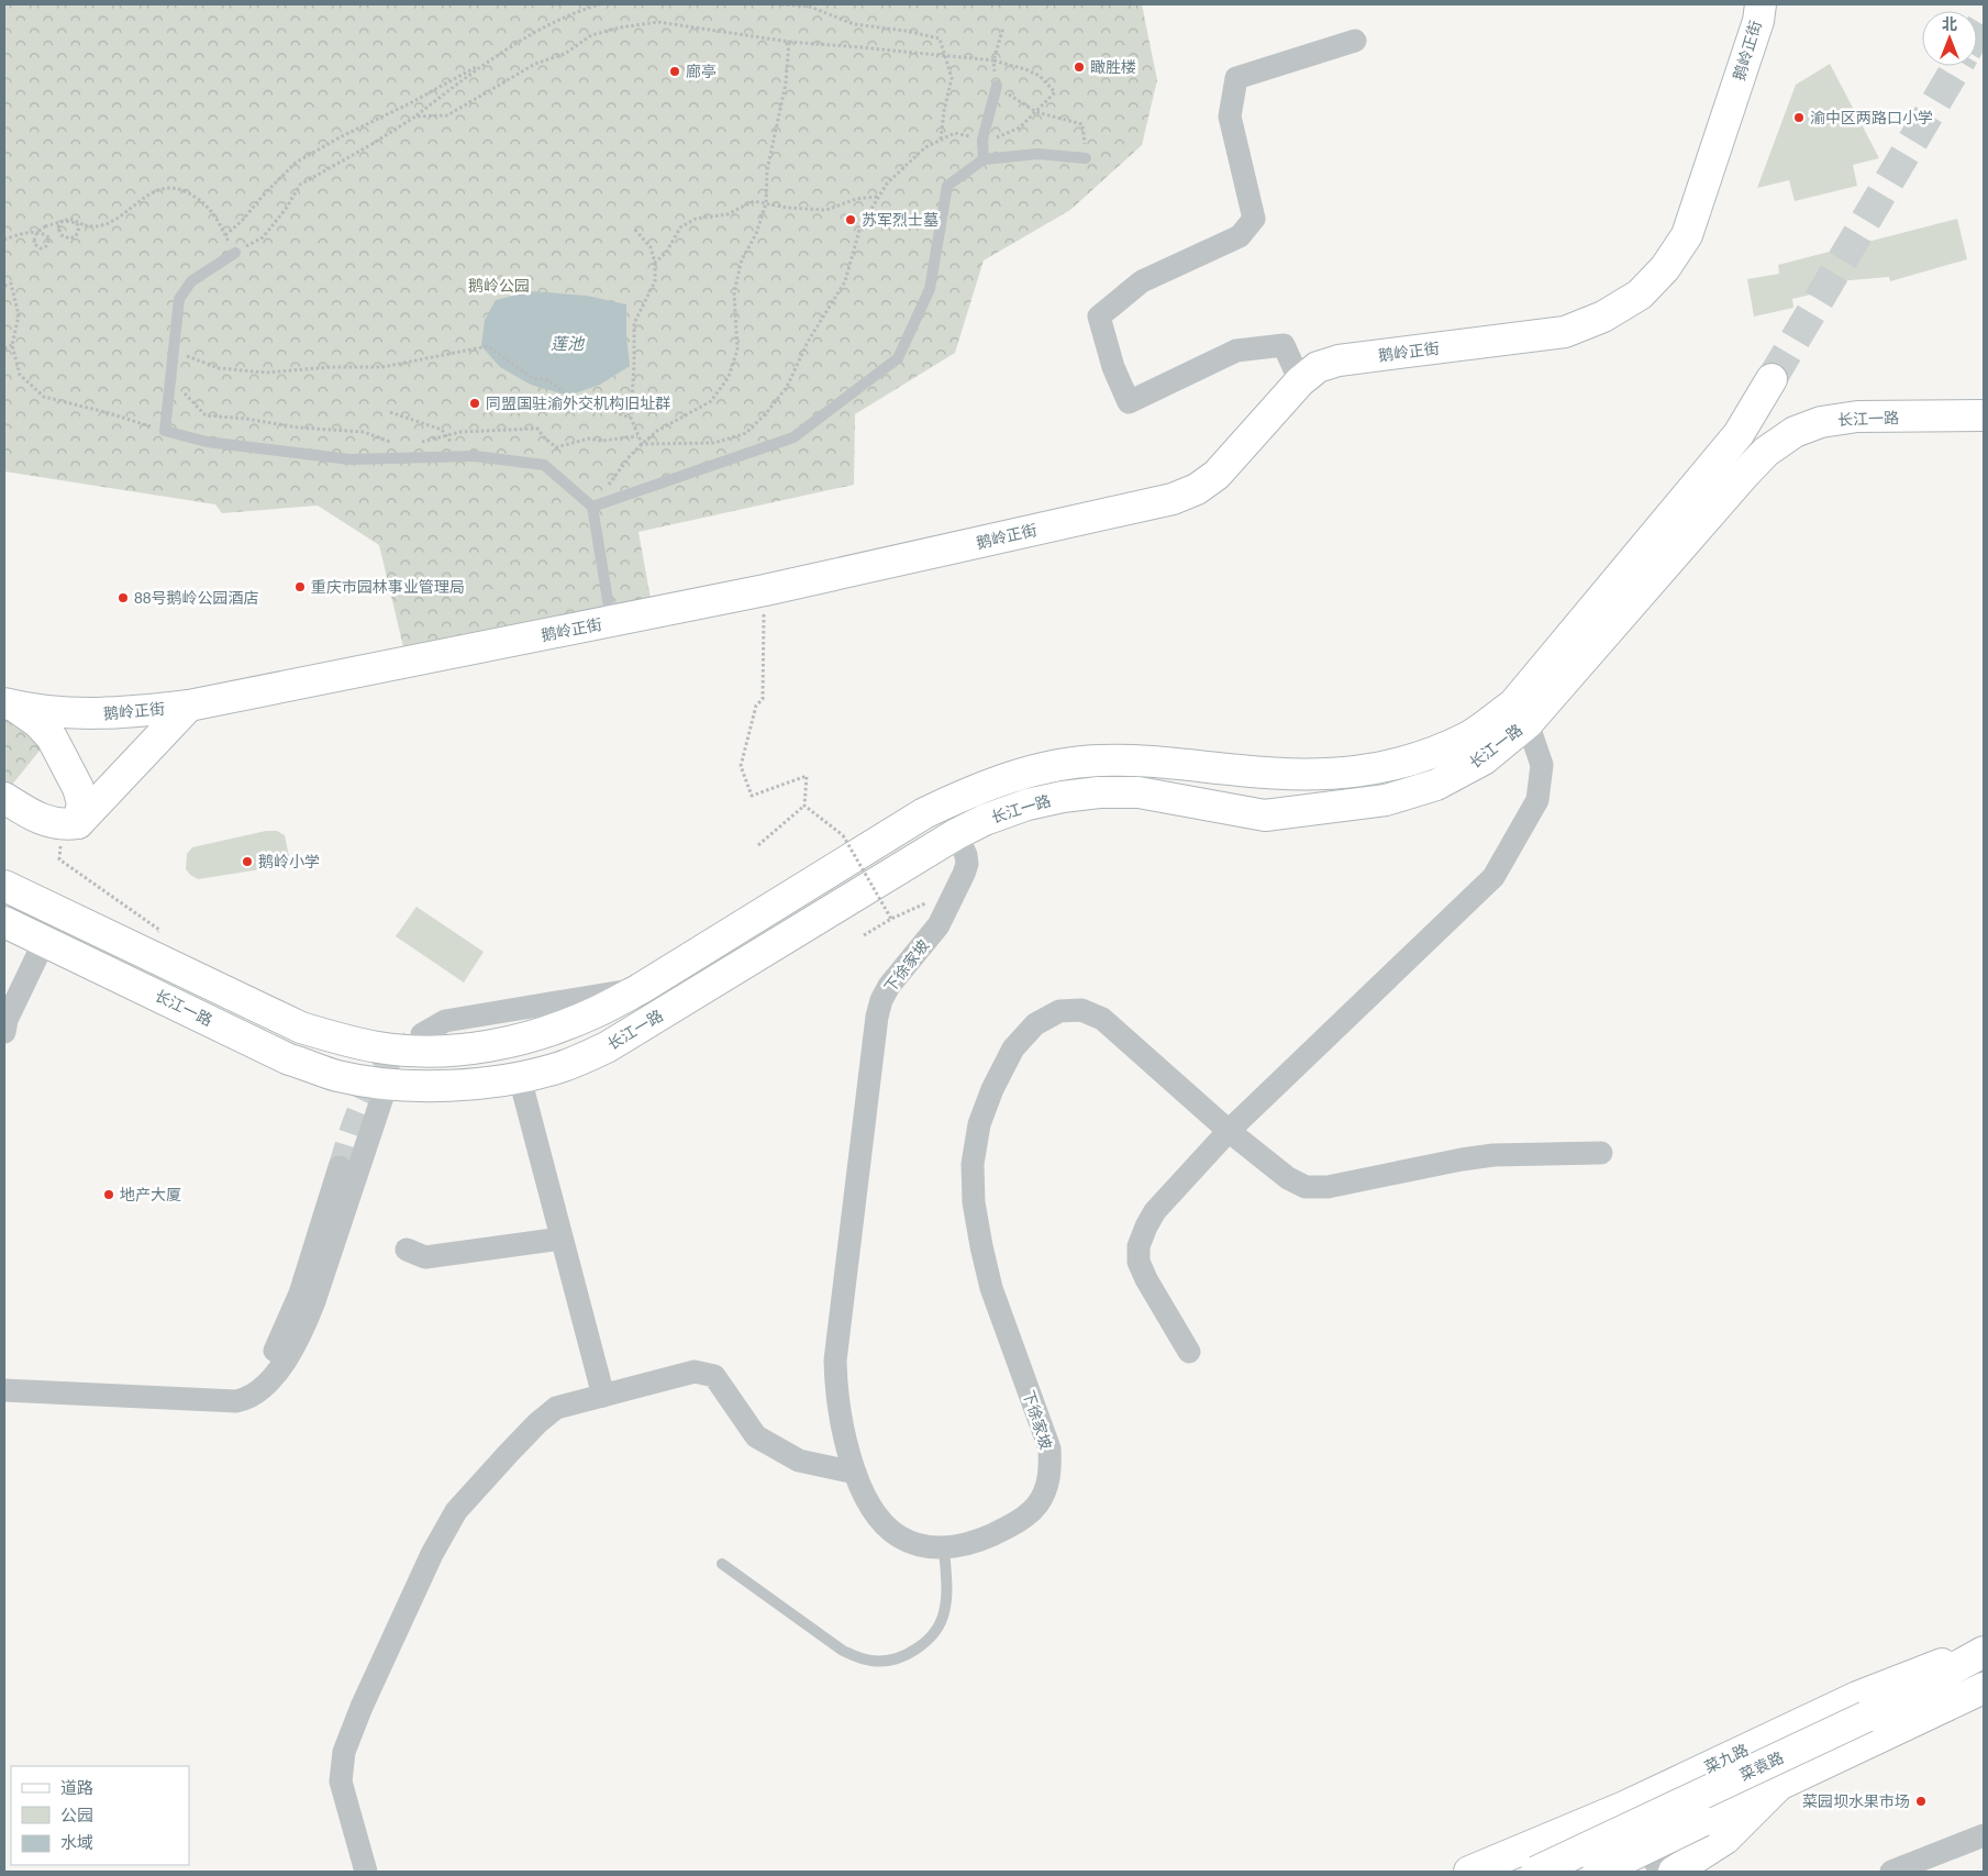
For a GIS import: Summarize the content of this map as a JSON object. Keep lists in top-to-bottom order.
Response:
{
  "streets": {
    "main road": [
      "鹅岭正街",
      "长江一路",
      "菜九路",
      "菜袁路"
    ],
    "street": ["下徐家坡"]
  },
  "crossings": [
    ["长江一路", "下徐家坡"]
  ],
  "water": ["莲池"],
  "parks": ["鹅岭公园"],
  "places": [
    "瞰胜楼",
    "廊亭",
    "渝中区两路口小学",
    "苏军烈士墓",
    "同盟国驻渝外交机构旧址群",
    "重庆市园林事业管理局",
    "88号鹅岭公园酒店",
    "鹅岭小学",
    "地产大厦",
    "菜园坝水果市场"
  ],
  "legend": ["道路", "公园", "水域"],
  "north": "top"
}
